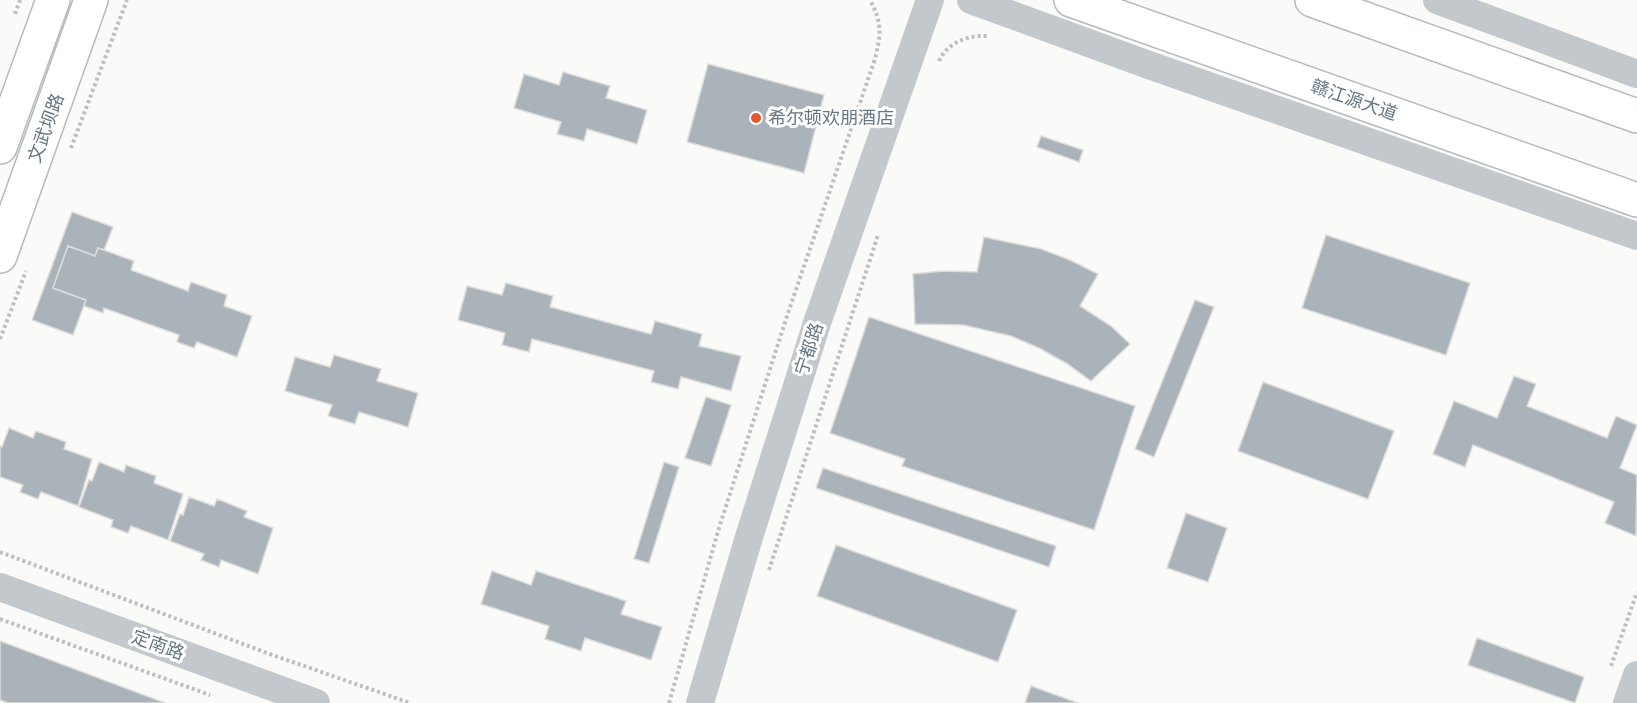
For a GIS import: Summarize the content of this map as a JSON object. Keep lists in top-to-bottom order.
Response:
{
  "streets": {
    "main road": ["赣江源大道", "文武坝路"],
    "street": ["宁都路", "定南路"]
  },
  "places": ["希尔顿欢朋酒店"]
}
